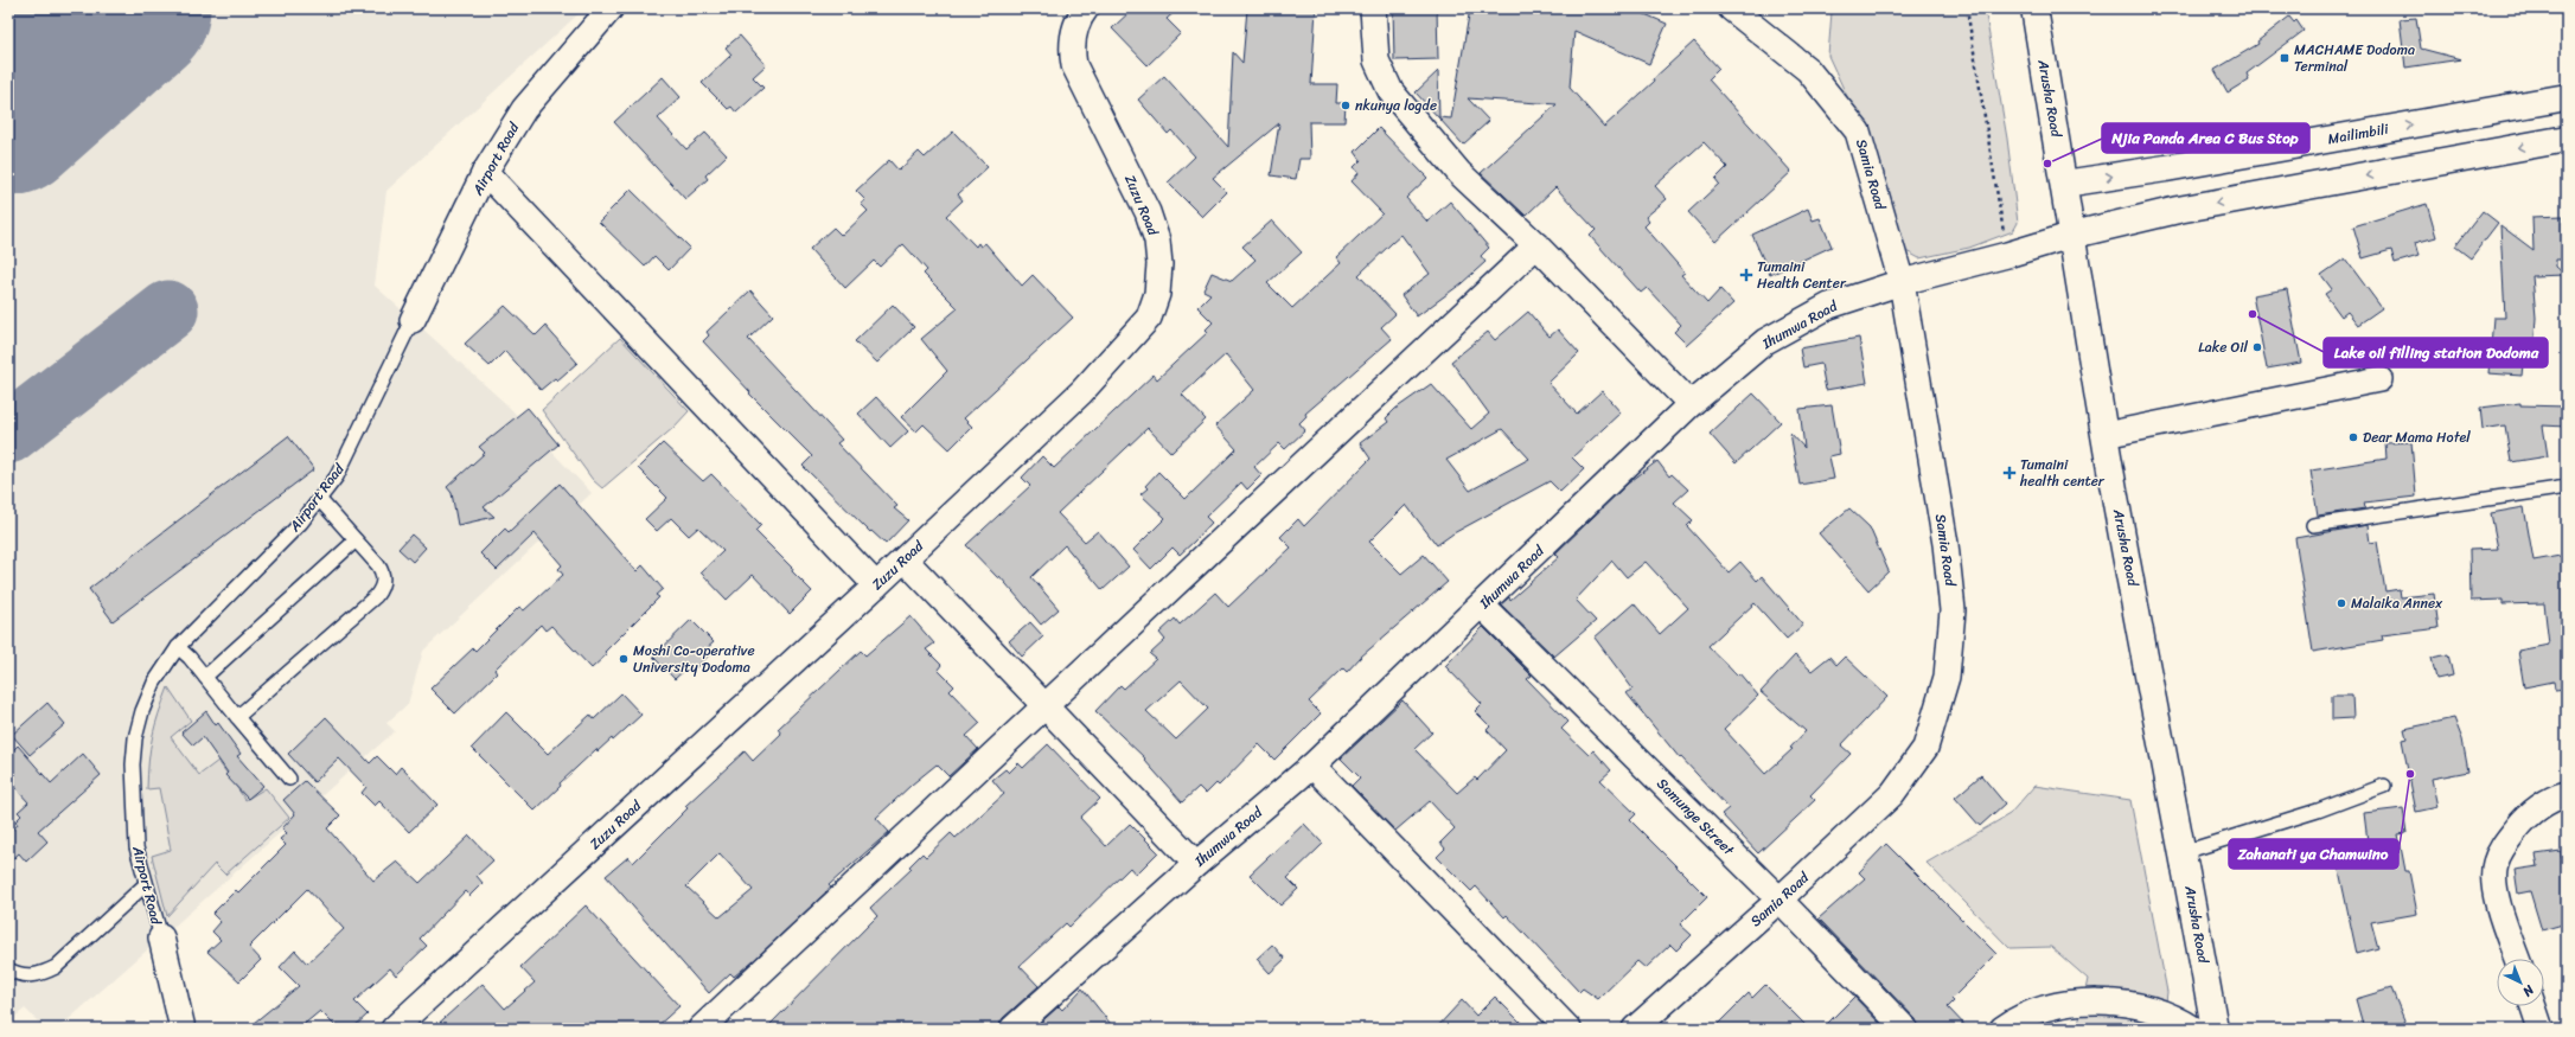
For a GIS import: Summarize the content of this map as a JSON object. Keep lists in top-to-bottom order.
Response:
{
  "streets": {
    "main road": ["Arusha Road", "Mailimbili"],
    "street": [
      "Airport Road",
      "Samia Road",
      "Zuzu Road",
      "Ihumwa Road",
      "Samunge Street"
    ]
  },
  "crossings": [
    ["Arusha Road", "Mailimbili"],
    ["Arusha Road", "Ihumwa Road"],
    ["Samia Road", "Ihumwa Road"],
    ["Samia Road", "Samunge Street"],
    ["Ihumwa Road", "Samunge Street"]
  ],
  "places": {
    "transit": ["MACHAME Dodoma Terminal"],
    "other": [
      "nkunya logde",
      "Njia Panda Area C Bus Stop",
      "Lake oil filling station Dodoma",
      "Lake Oil",
      "Dear Mama Hotel",
      "Malaika Annex",
      "Moshi Co-operative University Dodoma",
      "Zahanati ya Chamwino"
    ],
    "health": ["Tumaini Health Center", "Tumaini health center"]
  },
  "north": "bottom right"
}
